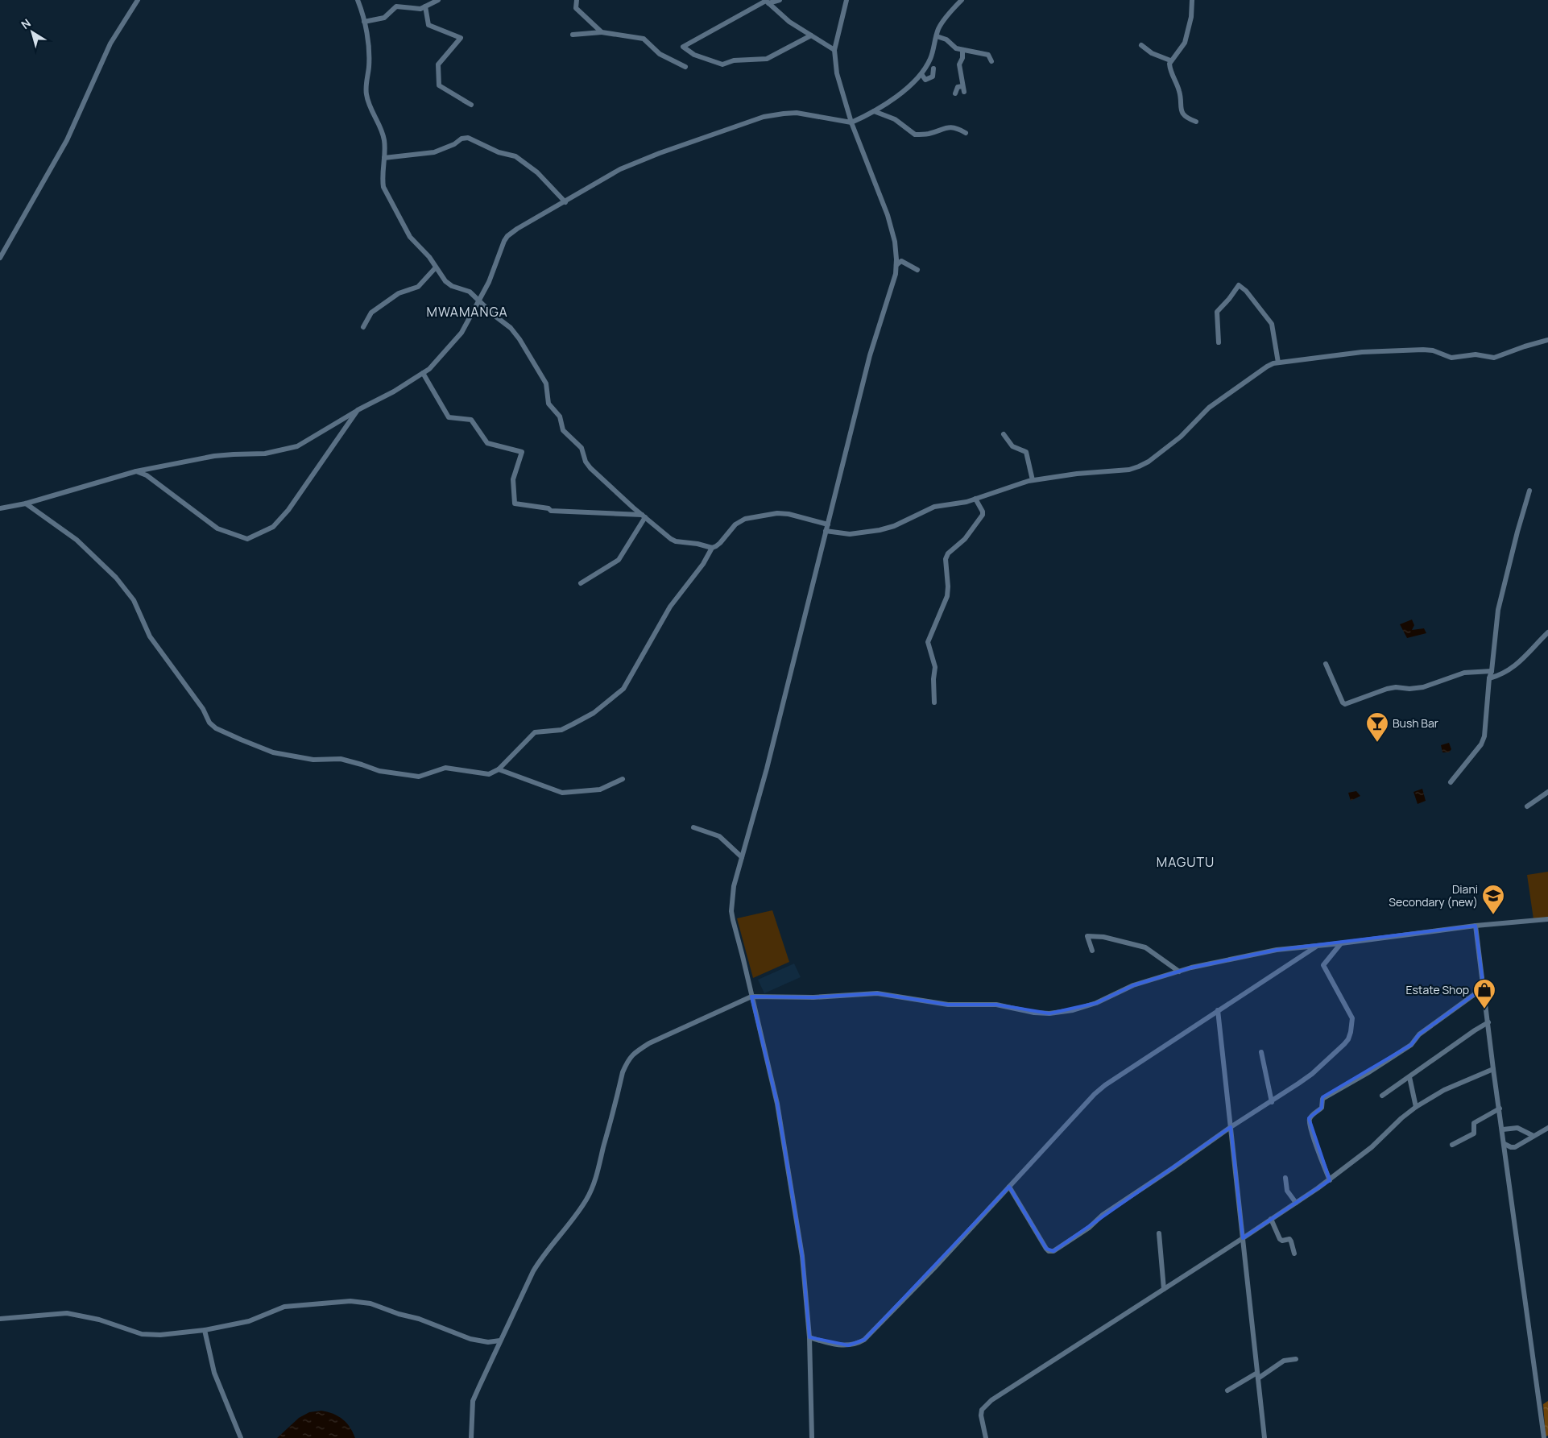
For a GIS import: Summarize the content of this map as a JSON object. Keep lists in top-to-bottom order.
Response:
{
  "districts": ["MWAMANGA", "MAGUTU"],
  "places": {
    "bar": ["Bush Bar"],
    "school or university": ["Diani Secondary (new)"],
    "shop": ["Estate Shop"]
  },
  "north": "top left"
}
